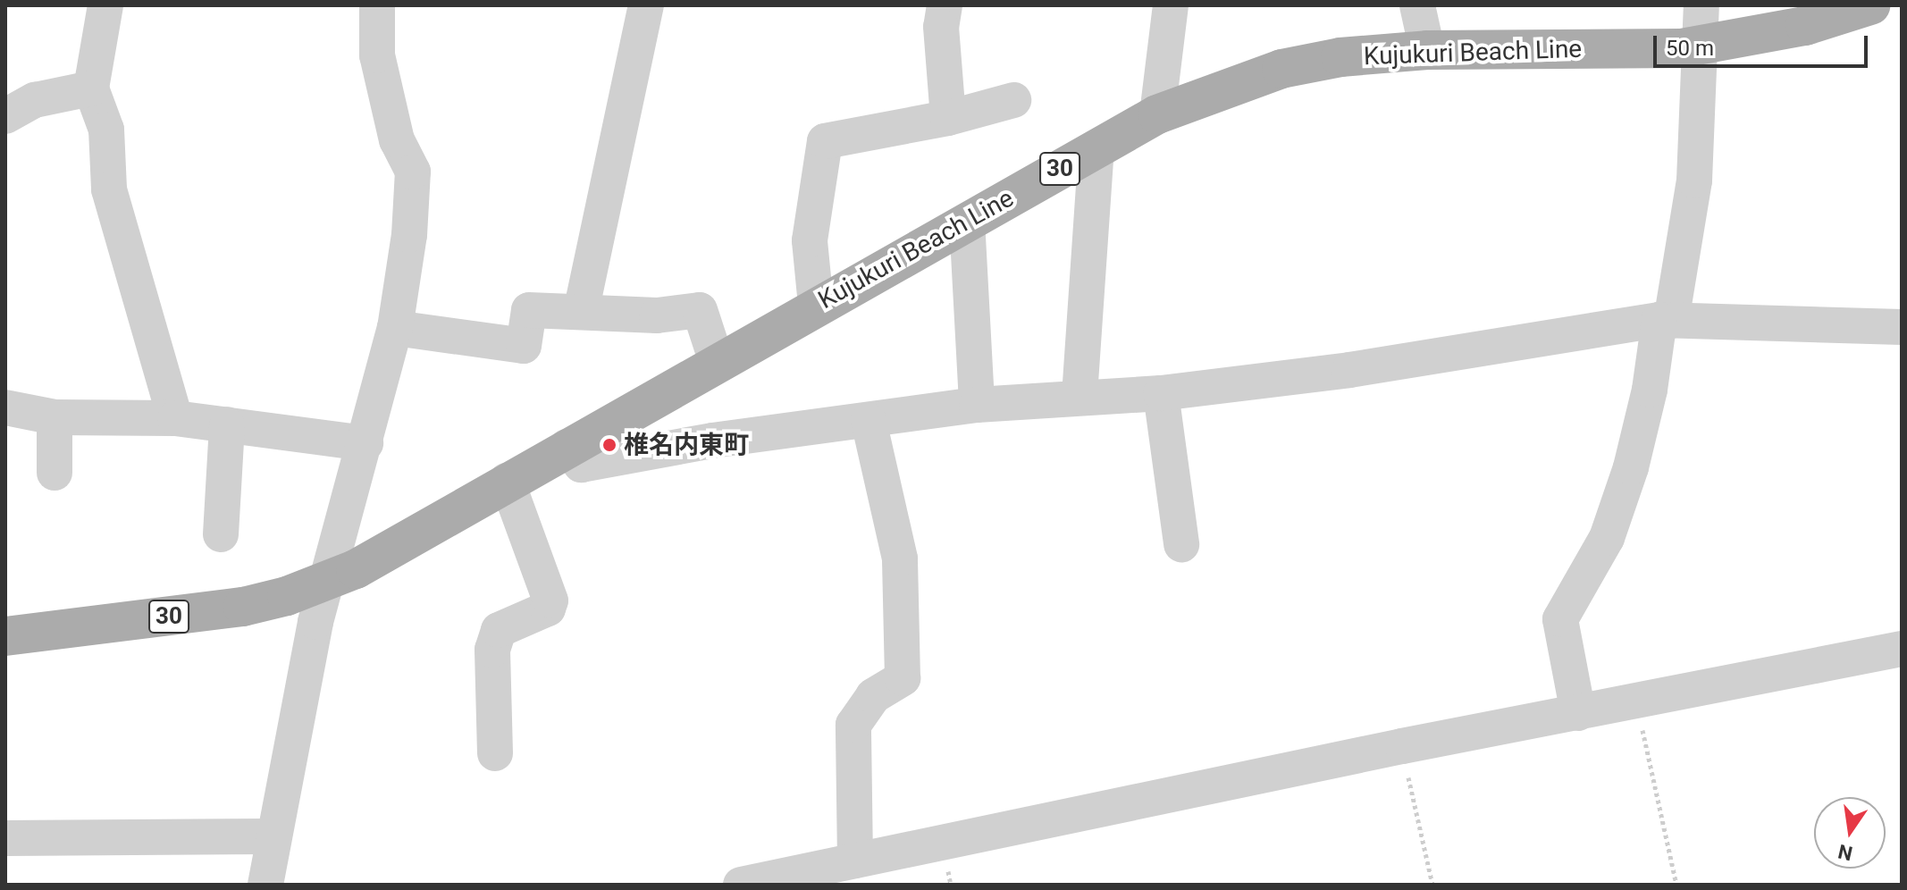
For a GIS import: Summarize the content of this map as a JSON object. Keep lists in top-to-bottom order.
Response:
{
  "streets": {
    "main road": ["Kujukuri Beach Line", "30"]
  },
  "places": ["椎名内東町"],
  "scale_bar": "50 m",
  "north": "bottom"
}
